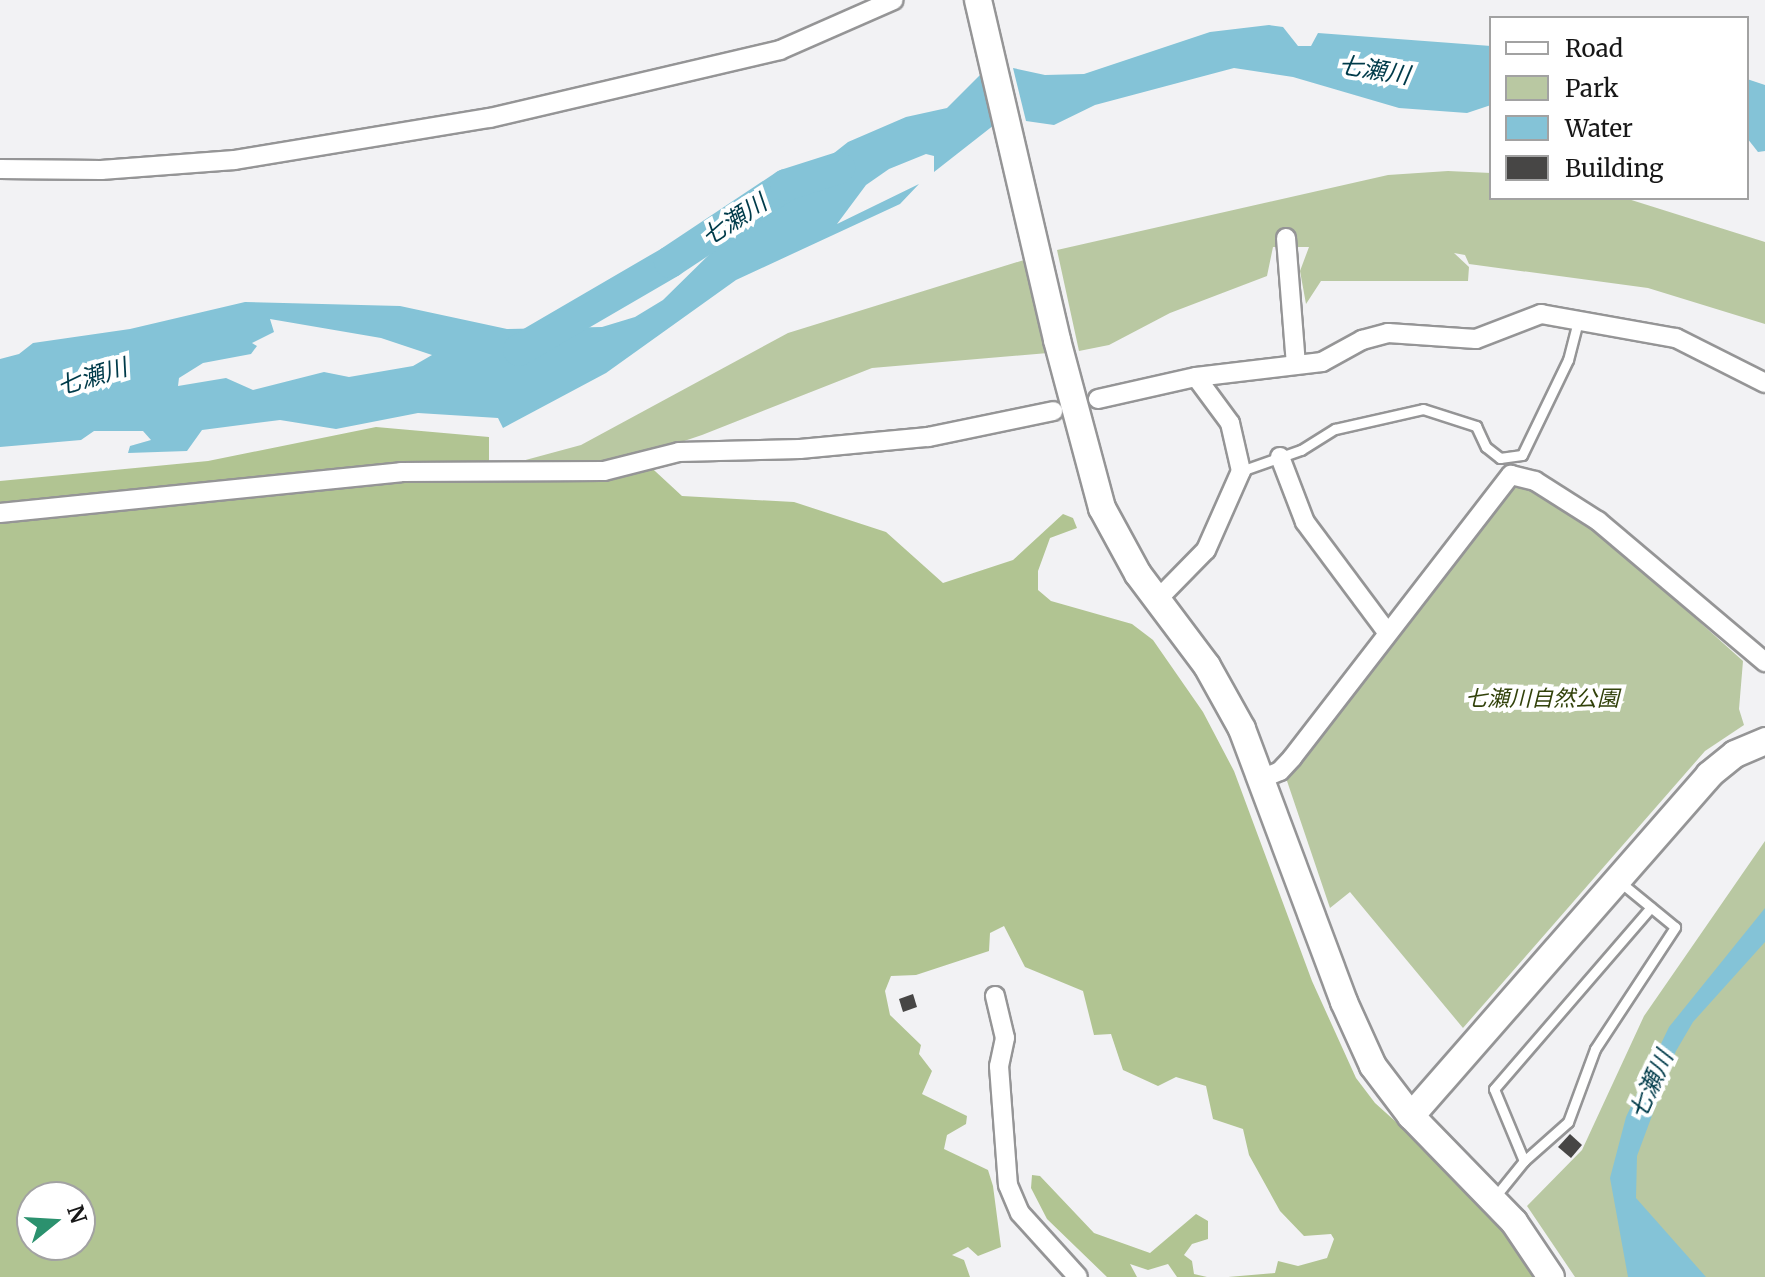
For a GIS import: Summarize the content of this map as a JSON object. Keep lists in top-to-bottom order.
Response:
{
  "water": ["七瀬川"],
  "parks": ["七瀬川自然公園"],
  "legend": [
    "Road",
    "Park",
    "Water",
    "Building"
  ],
  "north": "right"
}
